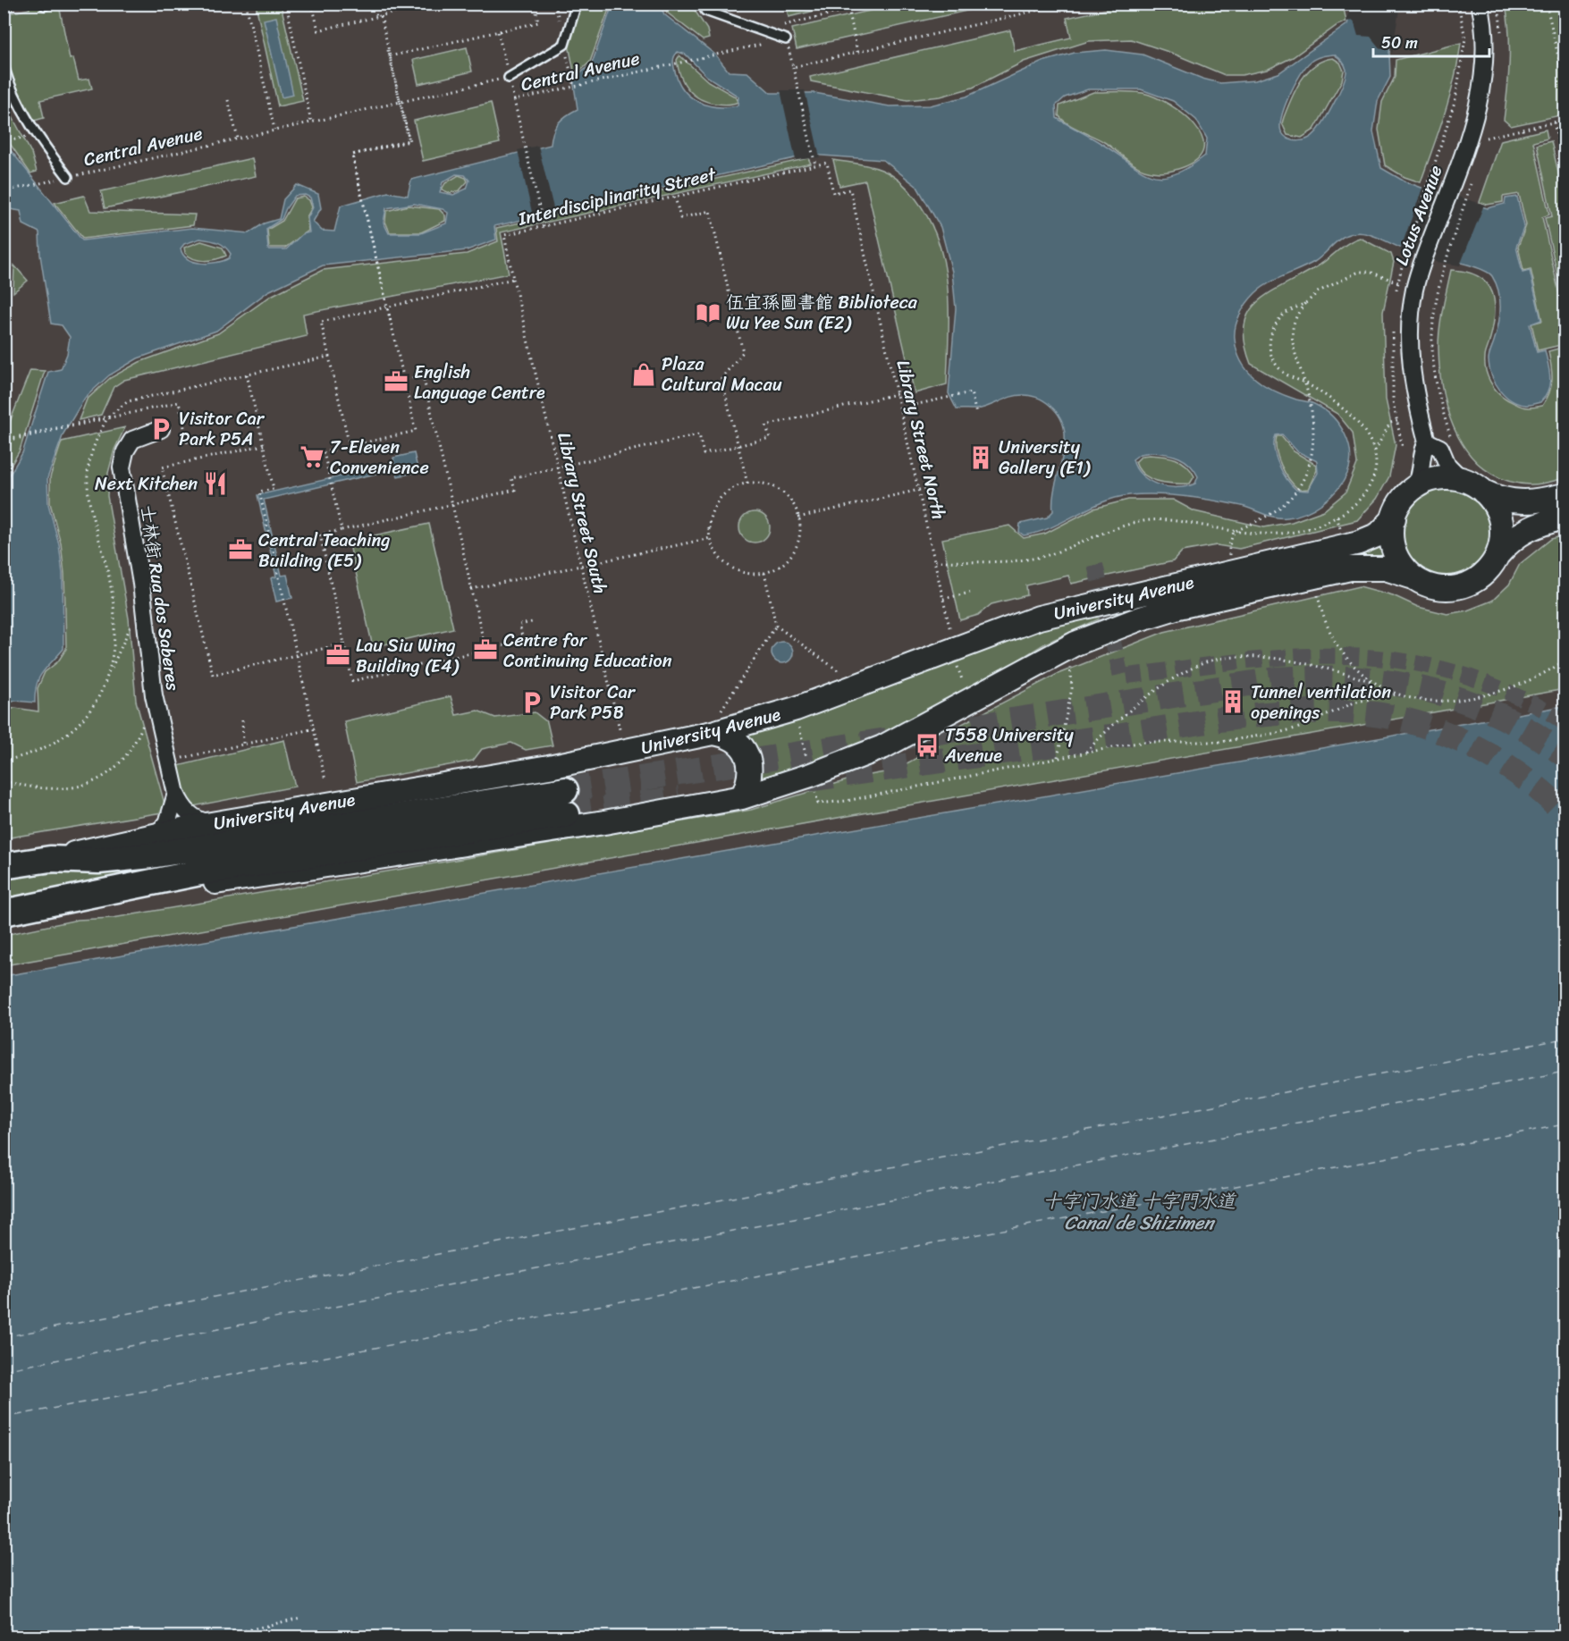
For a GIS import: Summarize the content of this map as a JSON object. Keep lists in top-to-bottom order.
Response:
{
  "streets": {
    "main road": ["University Avenue"],
    "street": ["Lotus Avenue", "士林街 Rua dos Saberes"],
    "path": [
      "Central Avenue",
      "Interdisciplinarity Street",
      "Library Street North",
      "Library Street South"
    ]
  },
  "crossings": [
    ["Interdisciplinarity Street", "Library Street North"],
    ["Interdisciplinarity Street", "Library Street South"],
    ["Lotus Avenue", "University Avenue"],
    ["Library Street South", "University Avenue"]
  ],
  "water": ["十字门水道 十字門水道 Canal de Shizimen"],
  "places": {
    "library": ["伍宜孫圖書館 Biblioteca Wu Yee Sun (E2)"],
    "shop": ["Plaza Cultural Macau"],
    "office": [
      "English Language Centre",
      "Central Teaching Building (E5)",
      "Centre for Continuing Education",
      "Lau Siu Wing Building (E4)"
    ],
    "parking": ["Visitor Car Park P5A", "Visitor Car Park P5B"],
    "supermarket": ["7-Eleven Convenience"],
    "building": ["University Gallery (E1)", "Tunnel ventilation openings"],
    "restaurant": ["Next Kitchen"],
    "bus stop": ["T558 University Avenue"]
  },
  "scale_bar": "50 m"
}
